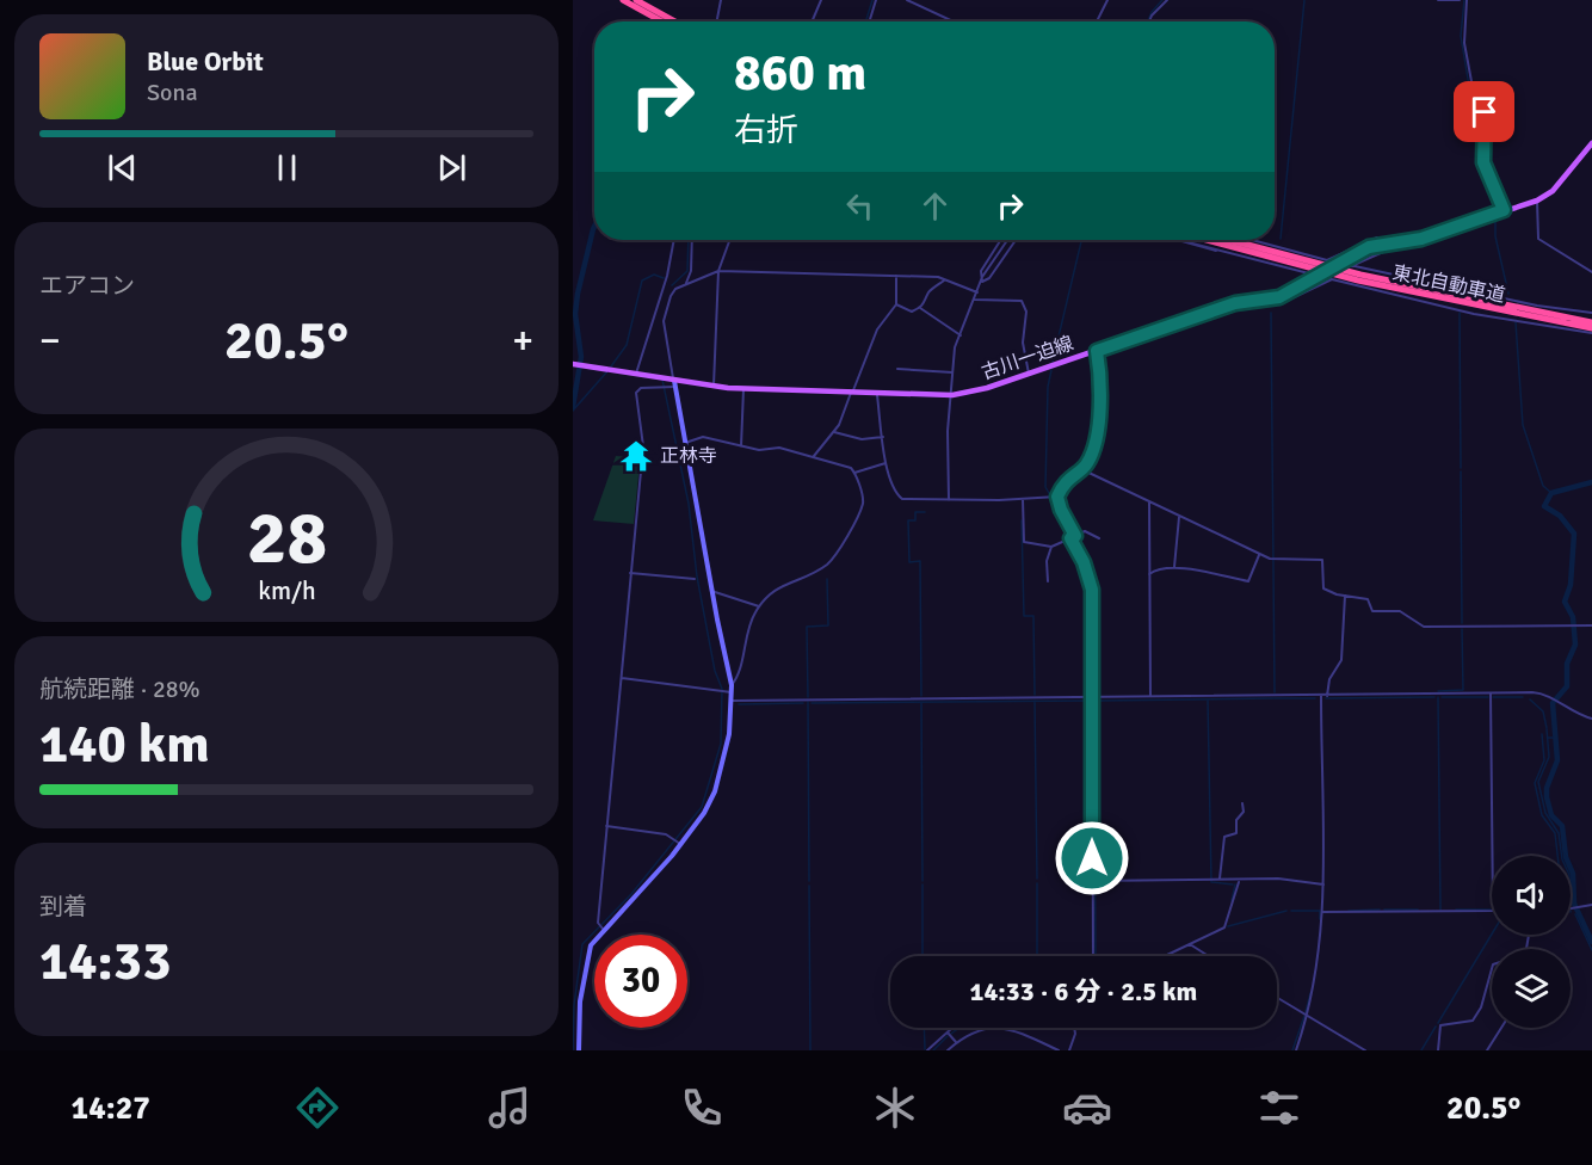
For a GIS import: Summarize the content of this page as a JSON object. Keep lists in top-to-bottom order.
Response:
{
  "streets": {
    "highway": ["東北自動車道"],
    "main road": ["古川一迫線"]
  },
  "places": {
    "temple": ["正林寺"]
  },
  "page": {
    "turn": ["860 m", "右折"],
    "song": ["Blue Orbit", "Sona"],
    "tile": [
      "エアコン",
      ["航続距離 · 28%", "140 km"],
      ["到着", "14:33"]
    ],
    "heat": ["−", "20.5°", "+"],
    "limit": "30",
    "trip": "14:33 · 6 分 · 2.5 km",
    "tabs": ["14:27", "20.5°"],
    "gauge": ["28", "km/h"]
  }
}
